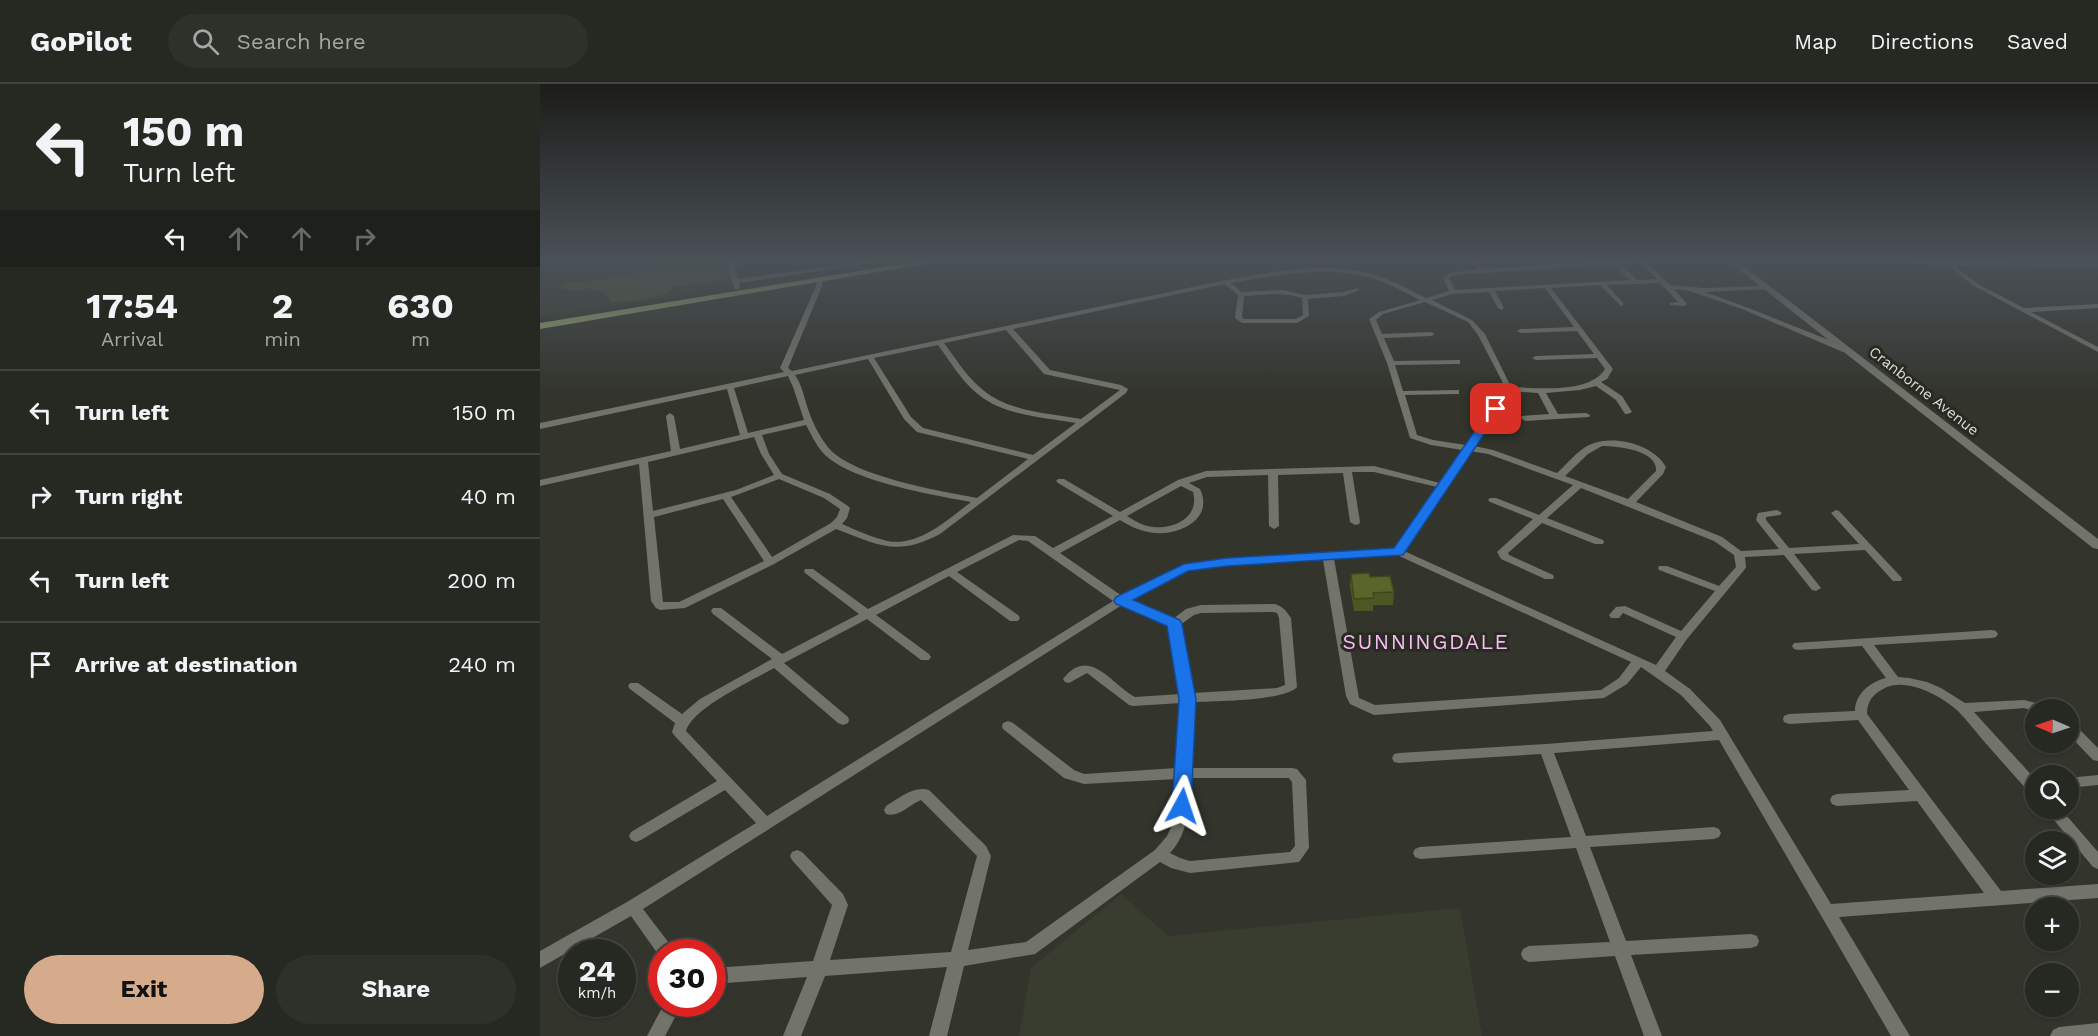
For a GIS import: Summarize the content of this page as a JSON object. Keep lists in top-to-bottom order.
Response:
{
  "streets": {
    "street": ["Cranborne Avenue"]
  },
  "districts": ["SUNNINGDALE"],
  "north": "left",
  "page": {
    "header": "GoPilot",
    "search": "Search here",
    "nav": ["Map", "Directions", "Saved"],
    "turn": ["150 m", "Turn left"],
    "eta": [
      "17:54",
      "Arrival",
      "2",
      "min",
      "630",
      "m"
    ],
    "list": [
      {
        "name": "Turn left",
        "value": "150 m"
      },
      {
        "name": "Turn right",
        "value": "40 m"
      },
      {
        "name": "Turn left",
        "value": "200 m"
      },
      {
        "name": "Arrive at destination",
        "value": "240 m"
      }
    ],
    "map_buttons": ["+", "−"],
    "speed": "24 km/h",
    "limit": "30",
    "buttons": ["Exit", "Share"]
  }
}
